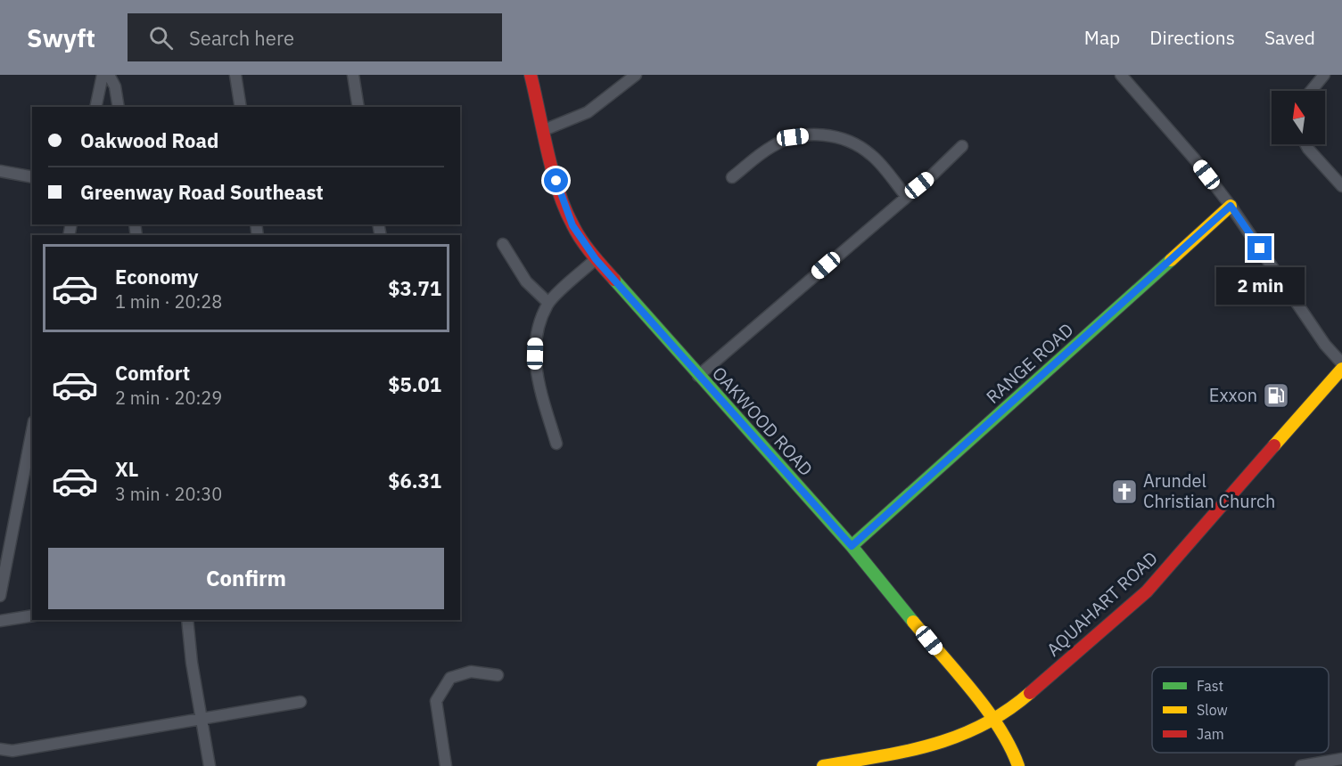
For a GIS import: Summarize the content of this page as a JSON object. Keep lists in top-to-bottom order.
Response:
{
  "streets": {
    "street": ["RANGE ROAD", "OAKWOOD ROAD", "AQUAHART ROAD"]
  },
  "crossings": [
    ["RANGE ROAD", "OAKWOOD ROAD"],
    ["OAKWOOD ROAD", "AQUAHART ROAD"]
  ],
  "places": {
    "fuel station": ["Exxon"],
    "church": ["Arundel Christian Church"]
  },
  "legend": ["Fast", "Slow", "Jam"],
  "north": "top",
  "page": {
    "header": "Swyft",
    "search": "Search here",
    "nav": ["Map", "Directions", "Saved"],
    "banner": ["Oakwood Road", "Greenway Road Southeast"],
    "list": [
      {
        "name": "Economy",
        "note": "1 min · 20:28",
        "value": "$3.71"
      },
      {
        "name": "Comfort",
        "note": "2 min · 20:29",
        "value": "$5.01"
      },
      {
        "name": "XL",
        "note": "3 min · 20:30",
        "value": "$6.31"
      }
    ],
    "bubble": "2 min",
    "buttons": "Confirm"
  }
}
